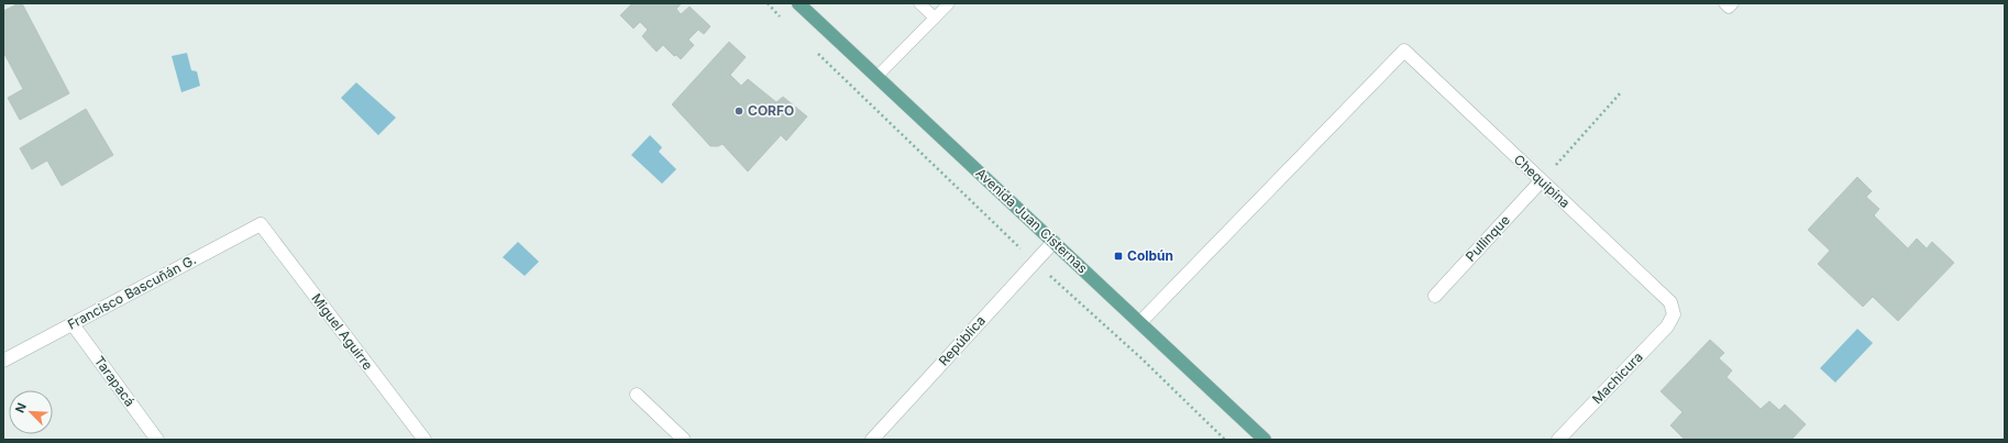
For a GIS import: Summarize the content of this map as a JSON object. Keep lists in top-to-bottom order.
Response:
{
  "streets": {
    "main road": ["Avenida Juan Cisternas"],
    "street": [
      "Chequipina",
      "Pullinque",
      "Francisco Bascuñán G.",
      "Miguel Aguirre",
      "República",
      "Machicura",
      "Tarapacá"
    ]
  },
  "crossings": [
    ["Chequipina", "Avenida Juan Cisternas"],
    ["Chequipina", "Pullinque"],
    ["Chequipina", "Machicura"],
    ["Avenida Juan Cisternas", "República"],
    ["Francisco Bascuñán G.", "Miguel Aguirre"],
    ["Francisco Bascuñán G.", "Tarapacá"]
  ],
  "places": {
    "other": ["CORFO"],
    "transit": ["Colbún"]
  },
  "north": "top left"
}
